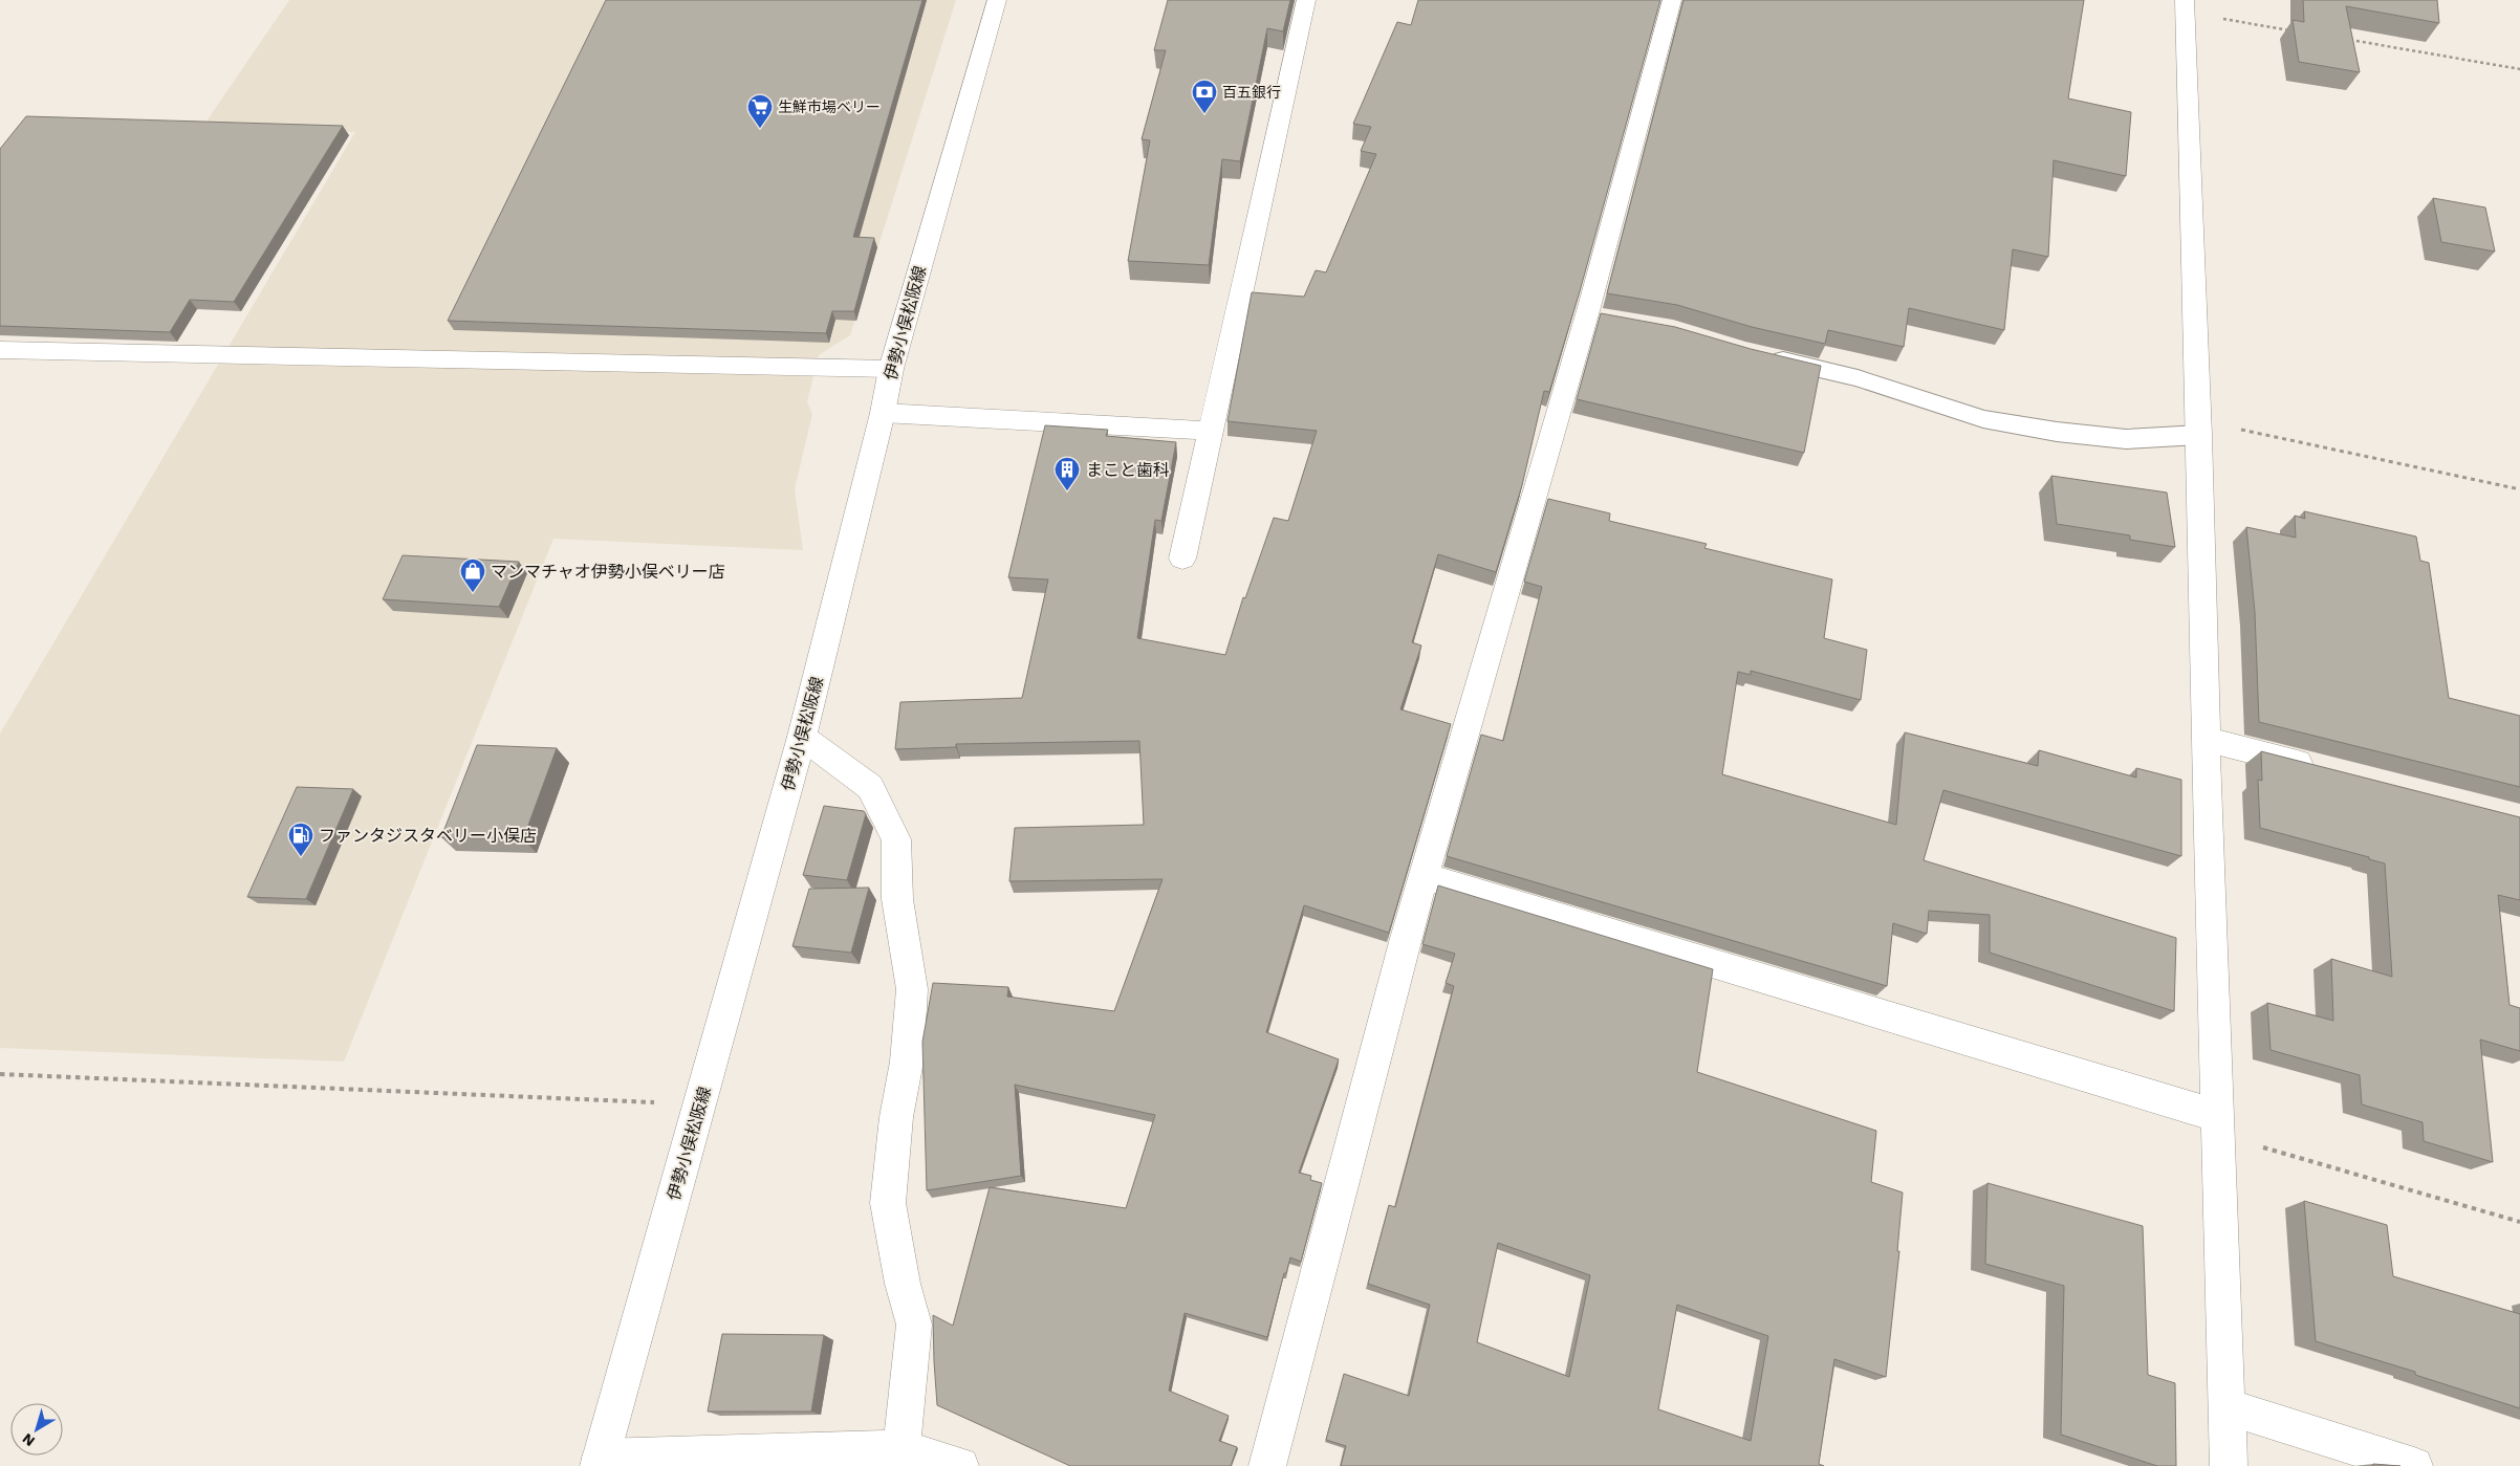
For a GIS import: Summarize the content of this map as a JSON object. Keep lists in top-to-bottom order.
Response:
{
  "streets": {
    "street": ["伊勢小俣松阪線"]
  },
  "places": {
    "bank": ["百五銀行"],
    "supermarket": ["生鮮市場ベリー"],
    "building": ["まこと歯科"],
    "shop": ["マンマチャオ伊勢小俣ベリー店"],
    "fuel station": ["ファンタジスタベリー小俣店"]
  },
  "north": "bottom left"
}
